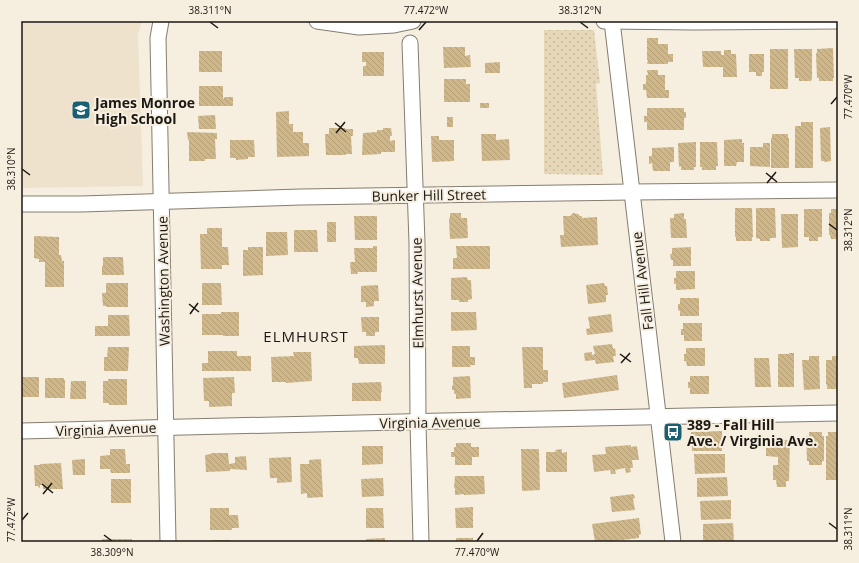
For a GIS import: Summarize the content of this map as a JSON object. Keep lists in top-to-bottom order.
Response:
{
  "streets": {
    "street": [
      "Bunker Hill Street",
      "Washington Avenue",
      "Fall Hill Avenue",
      "Elmhurst Avenue",
      "Virginia Avenue"
    ]
  },
  "crossings": [
    ["Bunker Hill Street", "Washington Avenue"],
    ["Bunker Hill Street", "Fall Hill Avenue"],
    ["Bunker Hill Street", "Elmhurst Avenue"],
    ["Washington Avenue", "Virginia Avenue"],
    ["Fall Hill Avenue", "Virginia Avenue"],
    ["Elmhurst Avenue", "Virginia Avenue"]
  ],
  "districts": ["ELMHURST"],
  "places": {
    "school or university": ["James Monroe High School"],
    "bus stop": ["389 - Fall Hill Ave. / Virginia Ave."]
  },
  "coordinates": [
    "38.311°N",
    "77.472°W",
    "38.312°N",
    "77.470°W",
    "38.310°N",
    "38.309°N"
  ]
}
